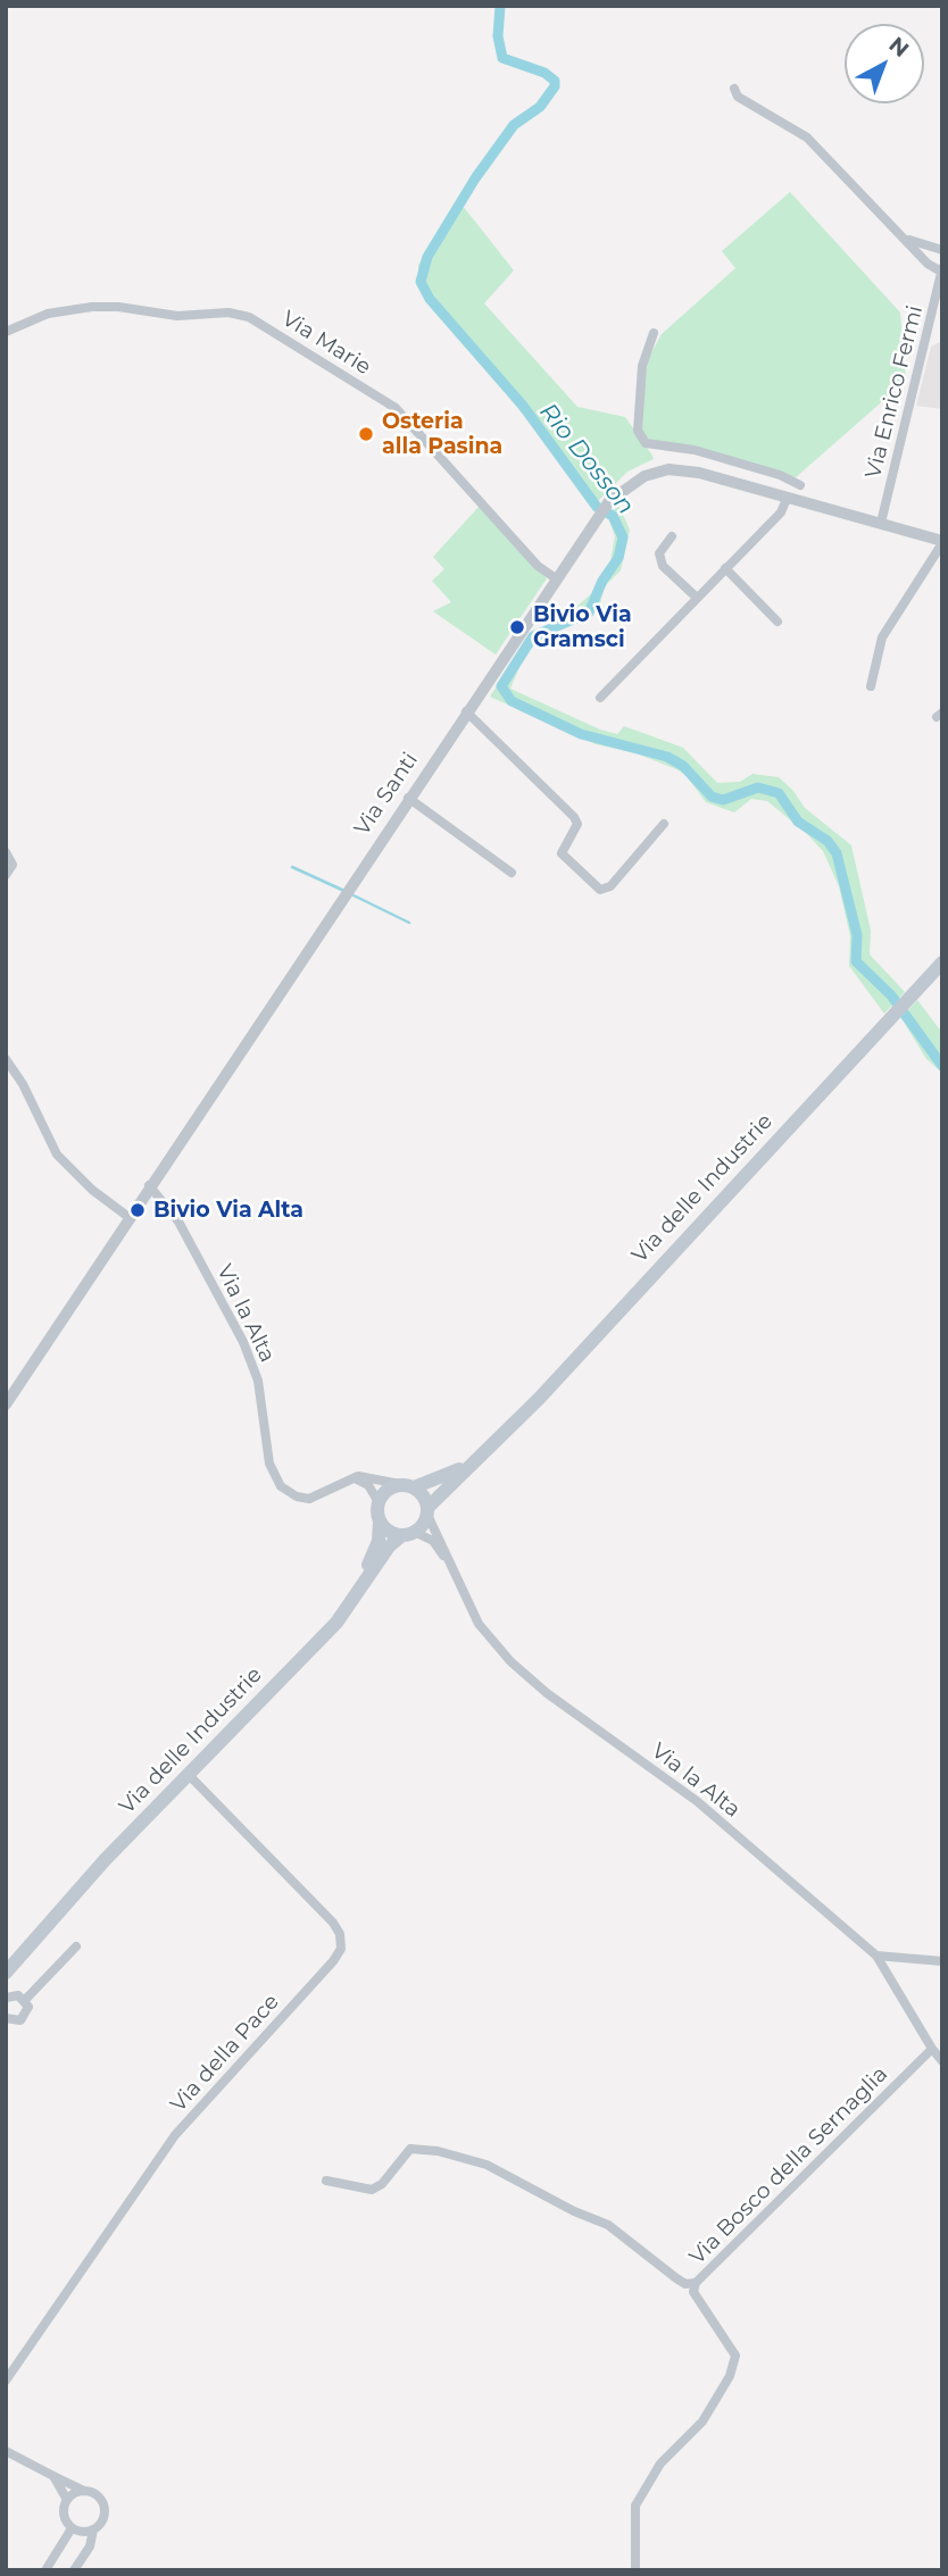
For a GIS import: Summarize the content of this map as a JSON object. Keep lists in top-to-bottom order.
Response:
{
  "streets": {
    "main road": ["Via delle Industrie"],
    "street": [
      "Via Marie",
      "Via Enrico Fermi",
      "Via Santi",
      "Via la Alta",
      "Via della Pace",
      "Via Bosco della Sernaglia"
    ]
  },
  "crossings": [
    ["Via Marie", "Via Santi"],
    ["Via Enrico Fermi", "Via Santi"],
    ["Via Santi", "Via la Alta"],
    ["Via delle Industrie", "Via della Pace"]
  ],
  "water": ["Rio Dosson"],
  "places": ["Osteria alla Pasina", "Bivio Via Gramsci", "Bivio Via Alta"],
  "north": "top right"
}
